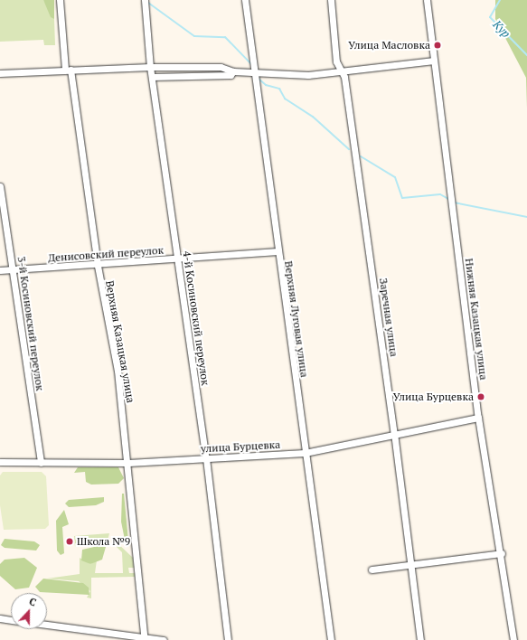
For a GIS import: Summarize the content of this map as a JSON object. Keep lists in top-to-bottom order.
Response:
{
  "streets": {
    "street": [
      "Денисовский переулок",
      "Заречная улица",
      "4-й Косиновский переулок",
      "Верхняя Луговая улица",
      "Нижняя Казацкая улица",
      "3-й Косиновский переулок",
      "Верхняя Казацкая улица",
      "улица Бурцевка"
    ]
  },
  "crossings": [
    ["Денисовский переулок", "4-й Косиновский переулок"],
    ["Денисовский переулок", "Верхняя Луговая улица"],
    ["Денисовский переулок", "3-й Косиновский переулок"],
    ["Денисовский переулок", "Верхняя Казацкая улица"],
    ["Заречная улица", "улица Бурцевка"],
    ["4-й Косиновский переулок", "улица Бурцевка"],
    ["Верхняя Луговая улица", "улица Бурцевка"],
    ["Нижняя Казацкая улица", "улица Бурцевка"],
    ["3-й Косиновский переулок", "улица Бурцевка"],
    ["Верхняя Казацкая улица", "улица Бурцевка"]
  ],
  "water": ["Кур"],
  "places": ["Улица Масловка", "Улица Бурцевка", "Школа №9"],
  "north": "top"
}
